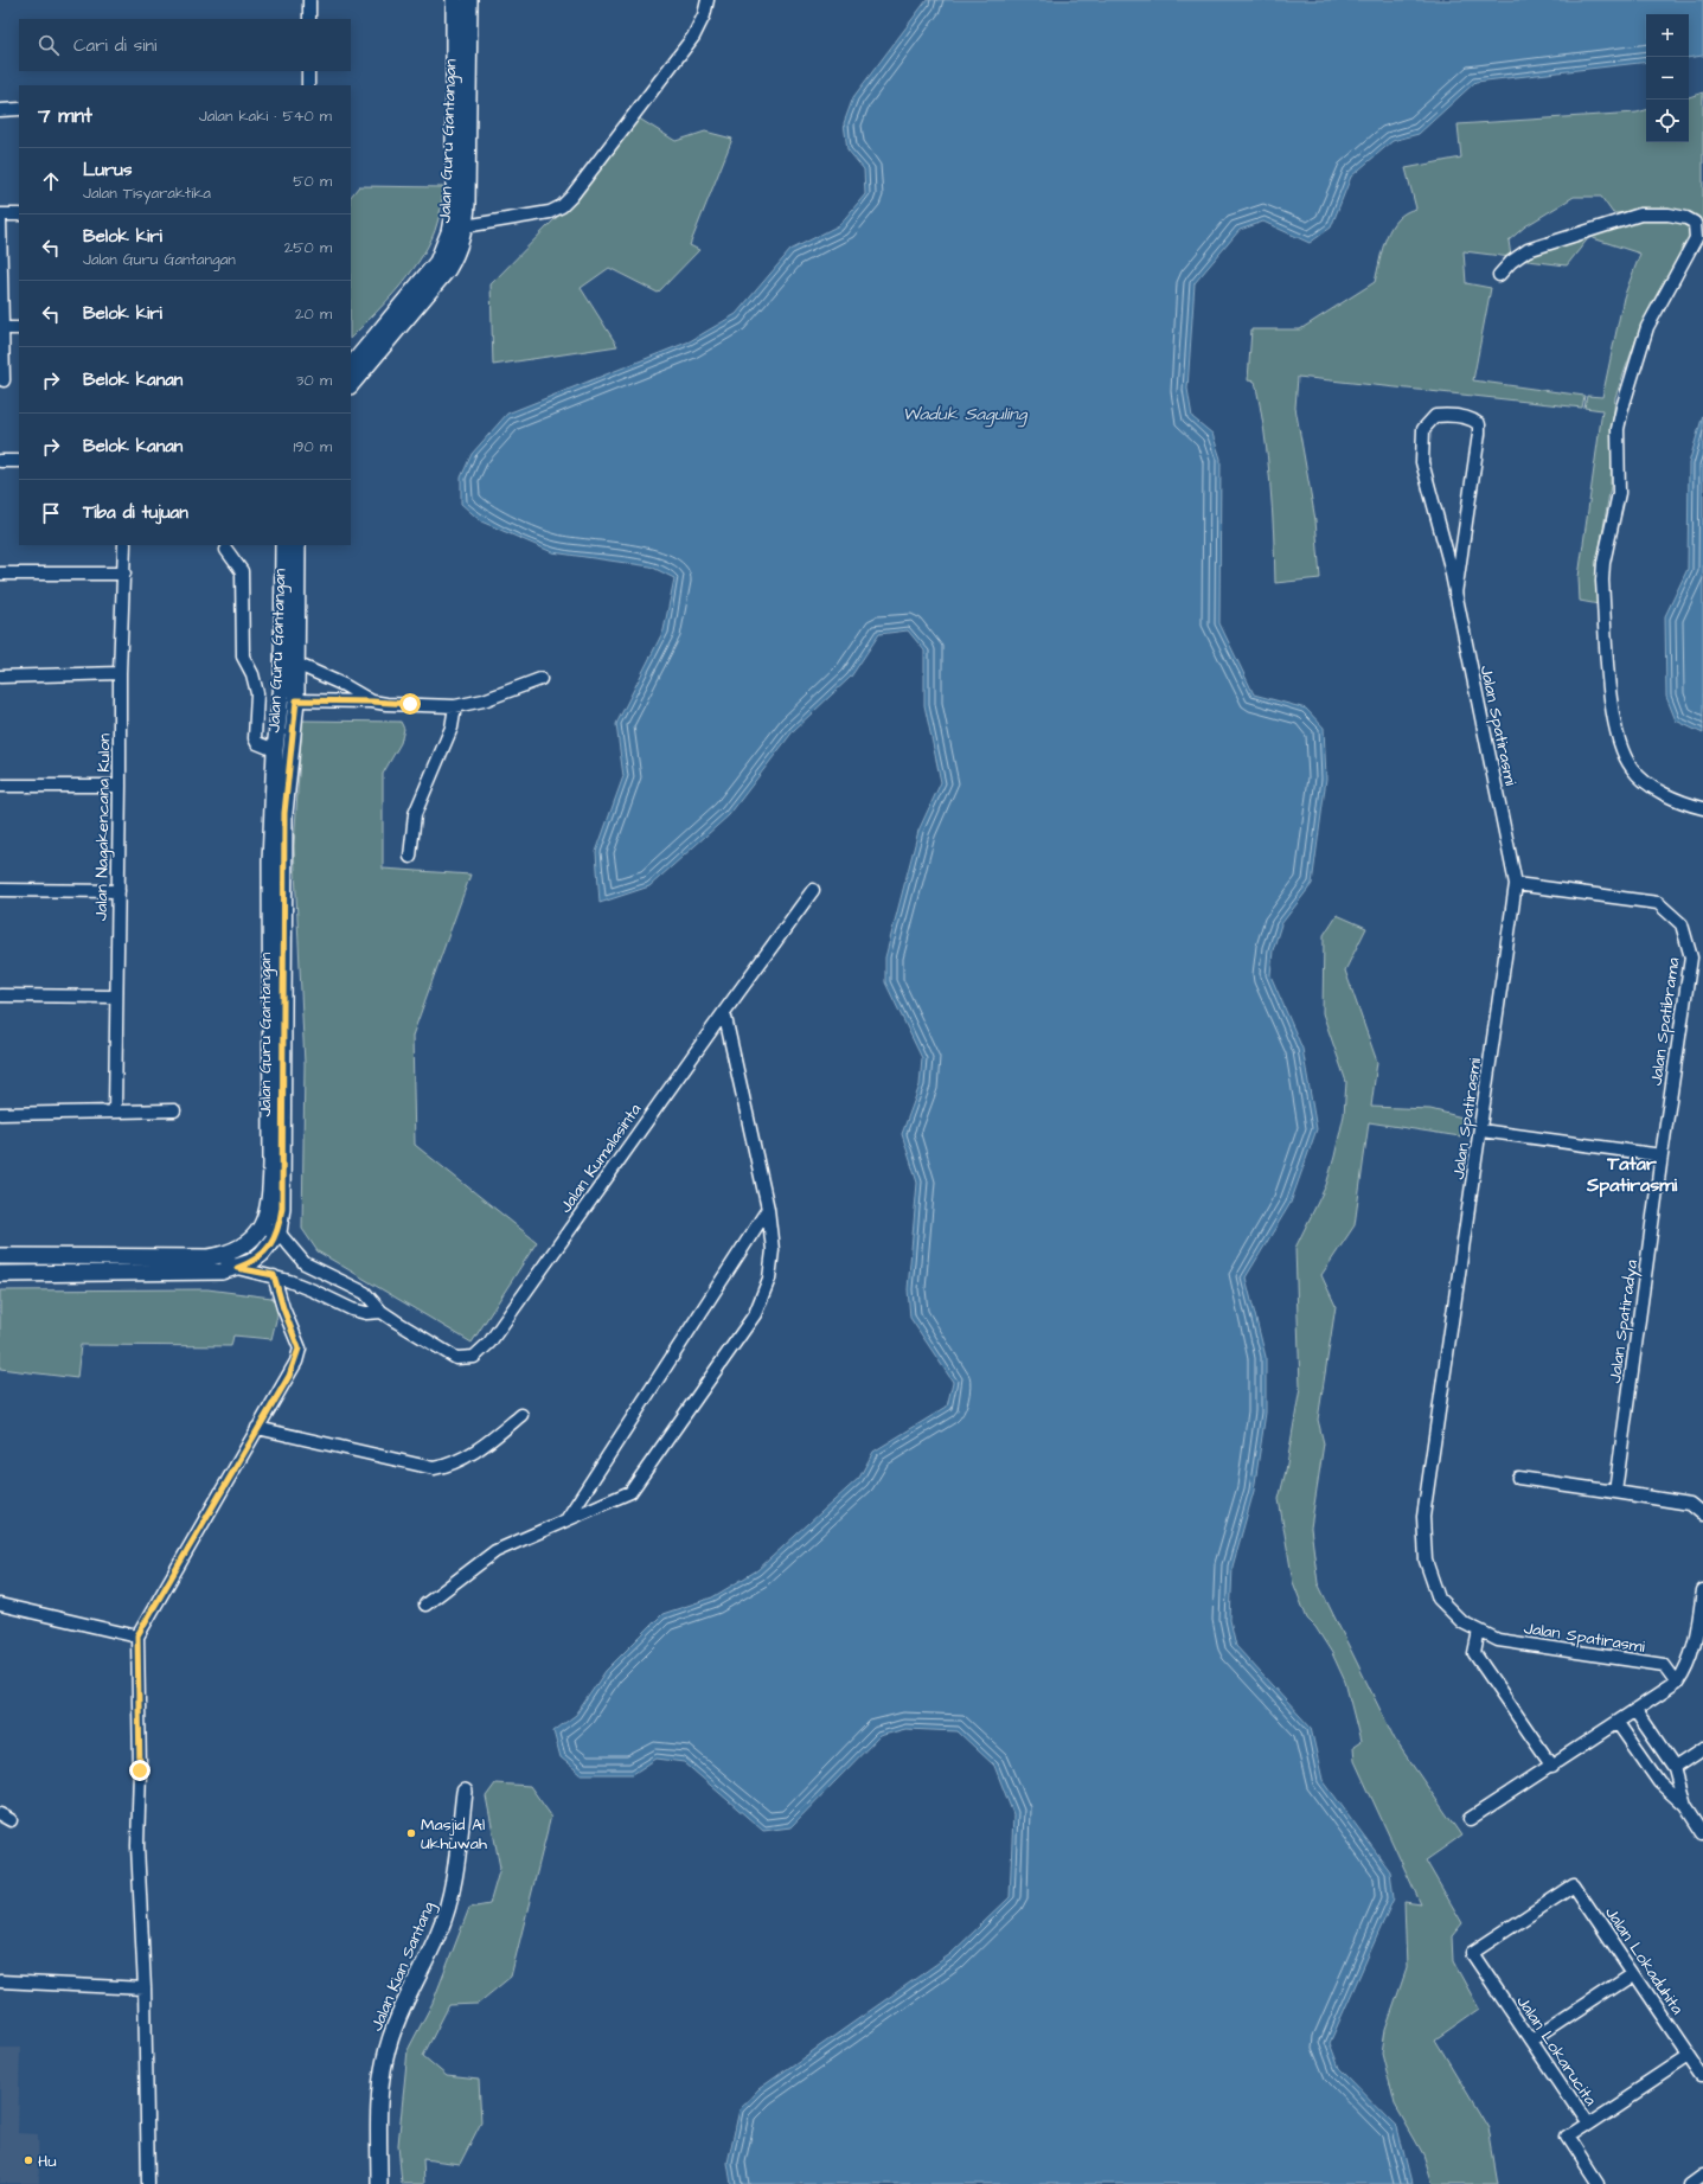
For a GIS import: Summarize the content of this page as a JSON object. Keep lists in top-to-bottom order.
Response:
{
  "streets": {
    "street": [
      "Jalan Guru Gantangan",
      "Jalan Spatirasmi",
      "Jalan Nagakencana Kulon",
      "Jalan Spatibrama",
      "Jalan Kumalasinta",
      "Jalan Spatiradya",
      "Jalan Lokaduhita",
      "Jalan Kian Santang",
      "Jalan Lokarucita"
    ]
  },
  "crossings": [
    ["Jalan Spatirasmi", "Jalan Spatibrama"],
    ["Jalan Spatibrama", "Jalan Spatiradya"],
    ["Jalan Lokaduhita", "Jalan Lokarucita"]
  ],
  "districts": ["Tatar Spatirasmi"],
  "water": ["Waduk Saguling"],
  "places": ["Masjid Al Ukhuwah", "Hu"],
  "page": {
    "map_buttons": ["+", "−"],
    "search": "Cari di sini",
    "heading": ["7 mnt", "Jalan kaki · 540 m"],
    "list": [
      ["Lurus", "Jalan Tisyaraktika", "50 m"],
      ["Belok kiri", "Jalan Guru Gantangan", "250 m"],
      ["Belok kiri", "20 m"],
      ["Belok kanan", "30 m"],
      ["Belok kanan", "190 m"],
      "Tiba di tujuan"
    ]
  }
}
